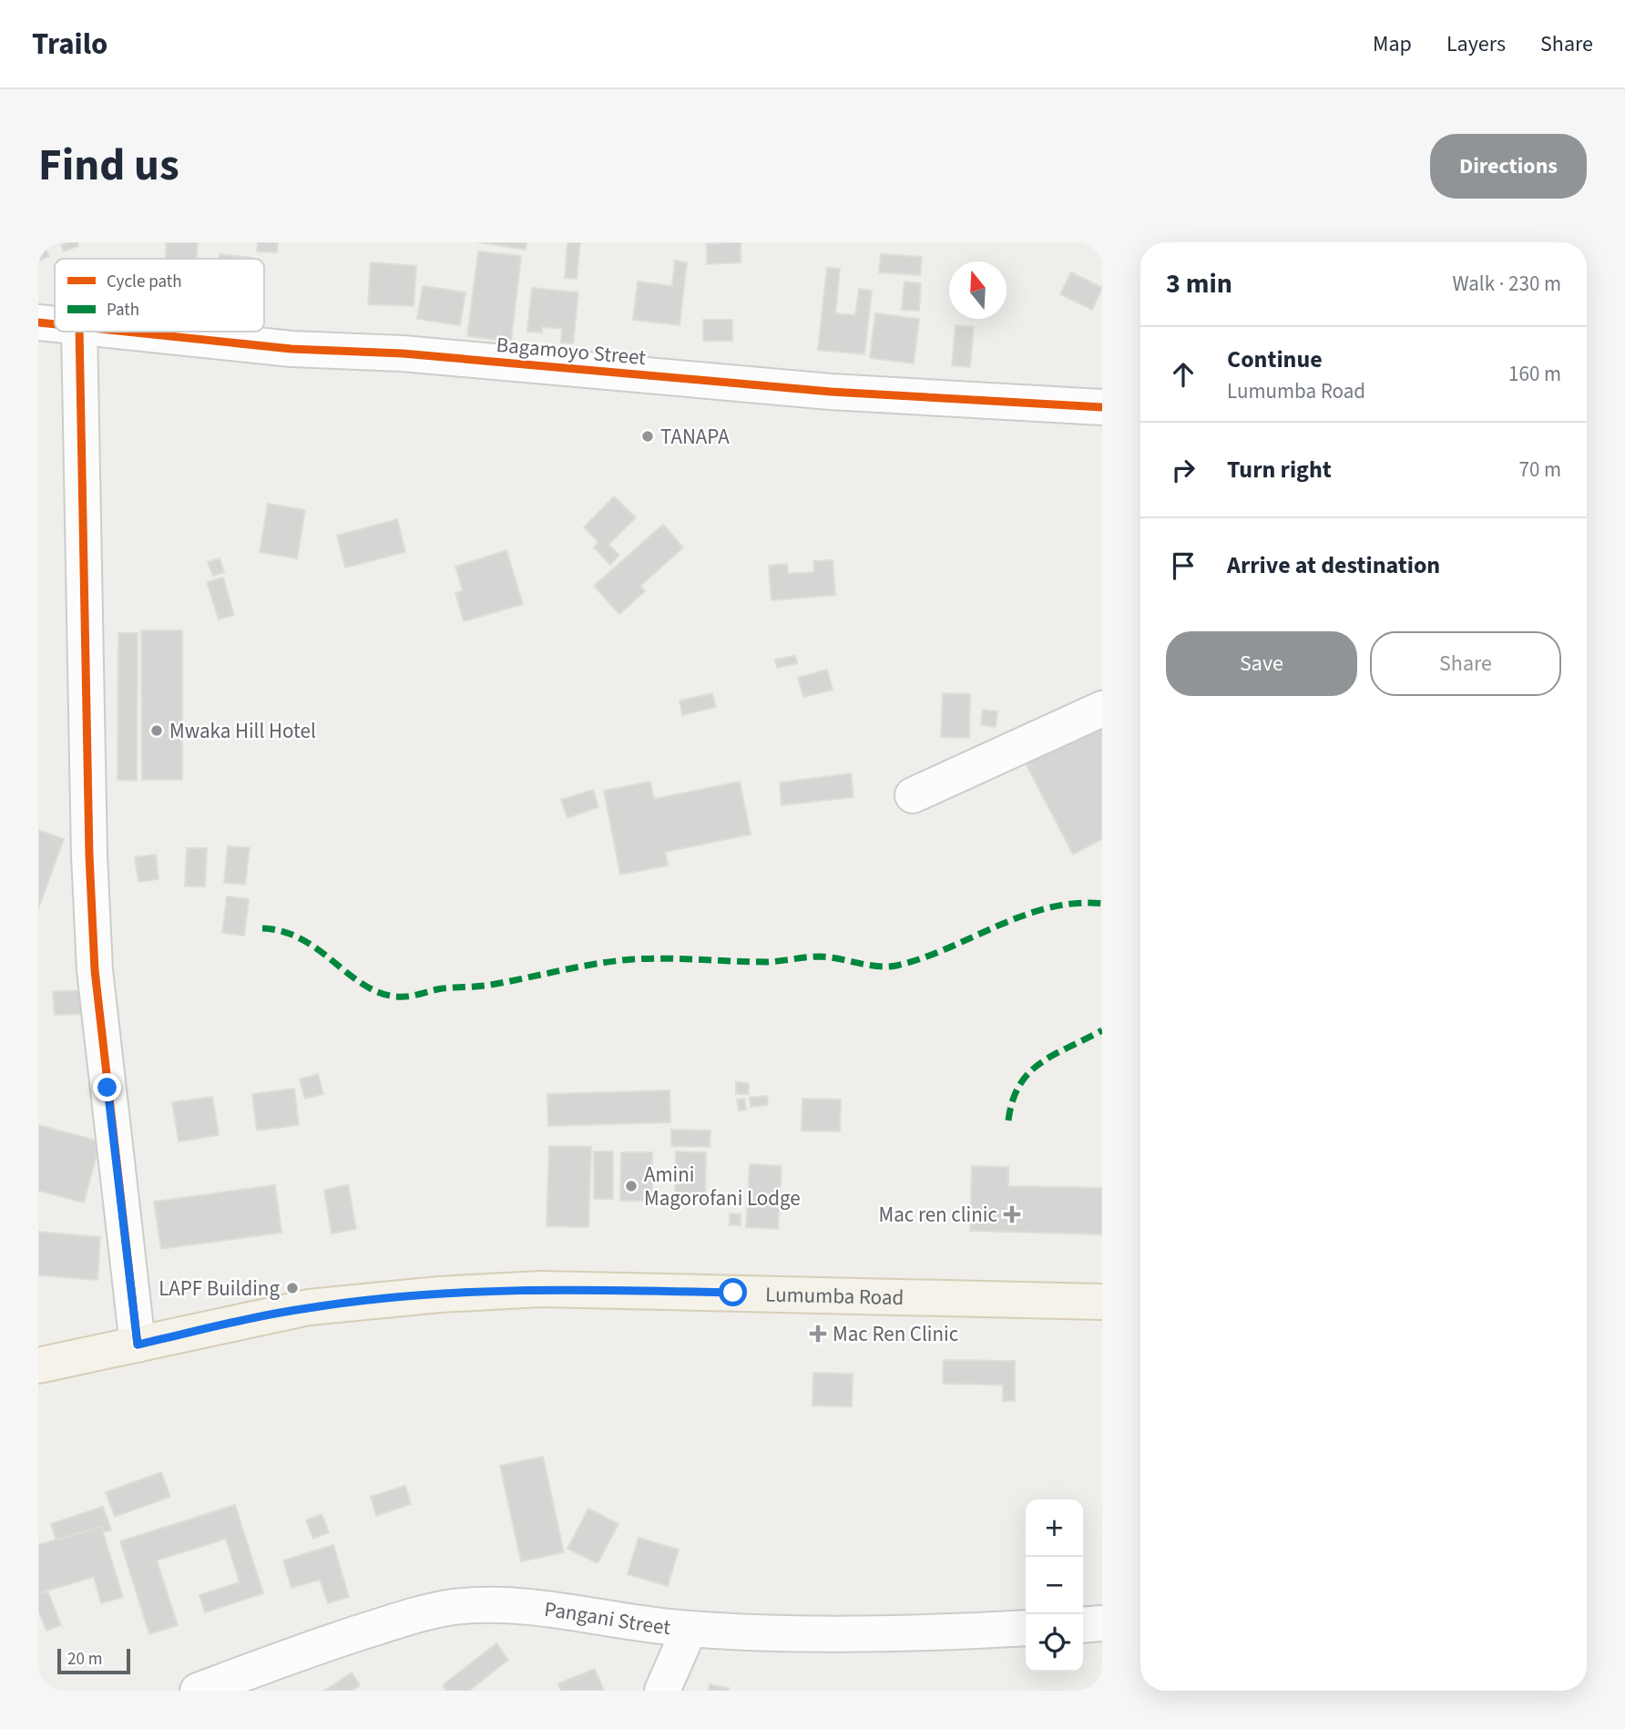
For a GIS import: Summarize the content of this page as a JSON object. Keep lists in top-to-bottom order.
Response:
{
  "streets": {
    "main road": ["Lumumba Road"],
    "street": ["Bagamoyo Street", "Pangani Street"]
  },
  "places": {
    "other": [
      "TANAPA",
      "Mwaka Hill Hotel",
      "Amini Magorofani Lodge",
      "LAPF Building"
    ],
    "health": ["Mac ren clinic", "Mac Ren Clinic"]
  },
  "legend": ["Cycle path", "Path"],
  "scale_bar": "20 m",
  "north": "top",
  "page": {
    "header": "Trailo",
    "nav": ["Map", "Layers", "Share"],
    "title": "Find us",
    "buttons": [
      "Directions",
      ["Save", "Share"]
    ],
    "heading": ["3 min", "Walk · 230 m"],
    "list": [
      ["Continue", "Lumumba Road", "160 m"],
      ["Turn right", "70 m"],
      "Arrive at destination"
    ],
    "map_buttons": ["+", "−"],
    "scale": "20 m"
  }
}
